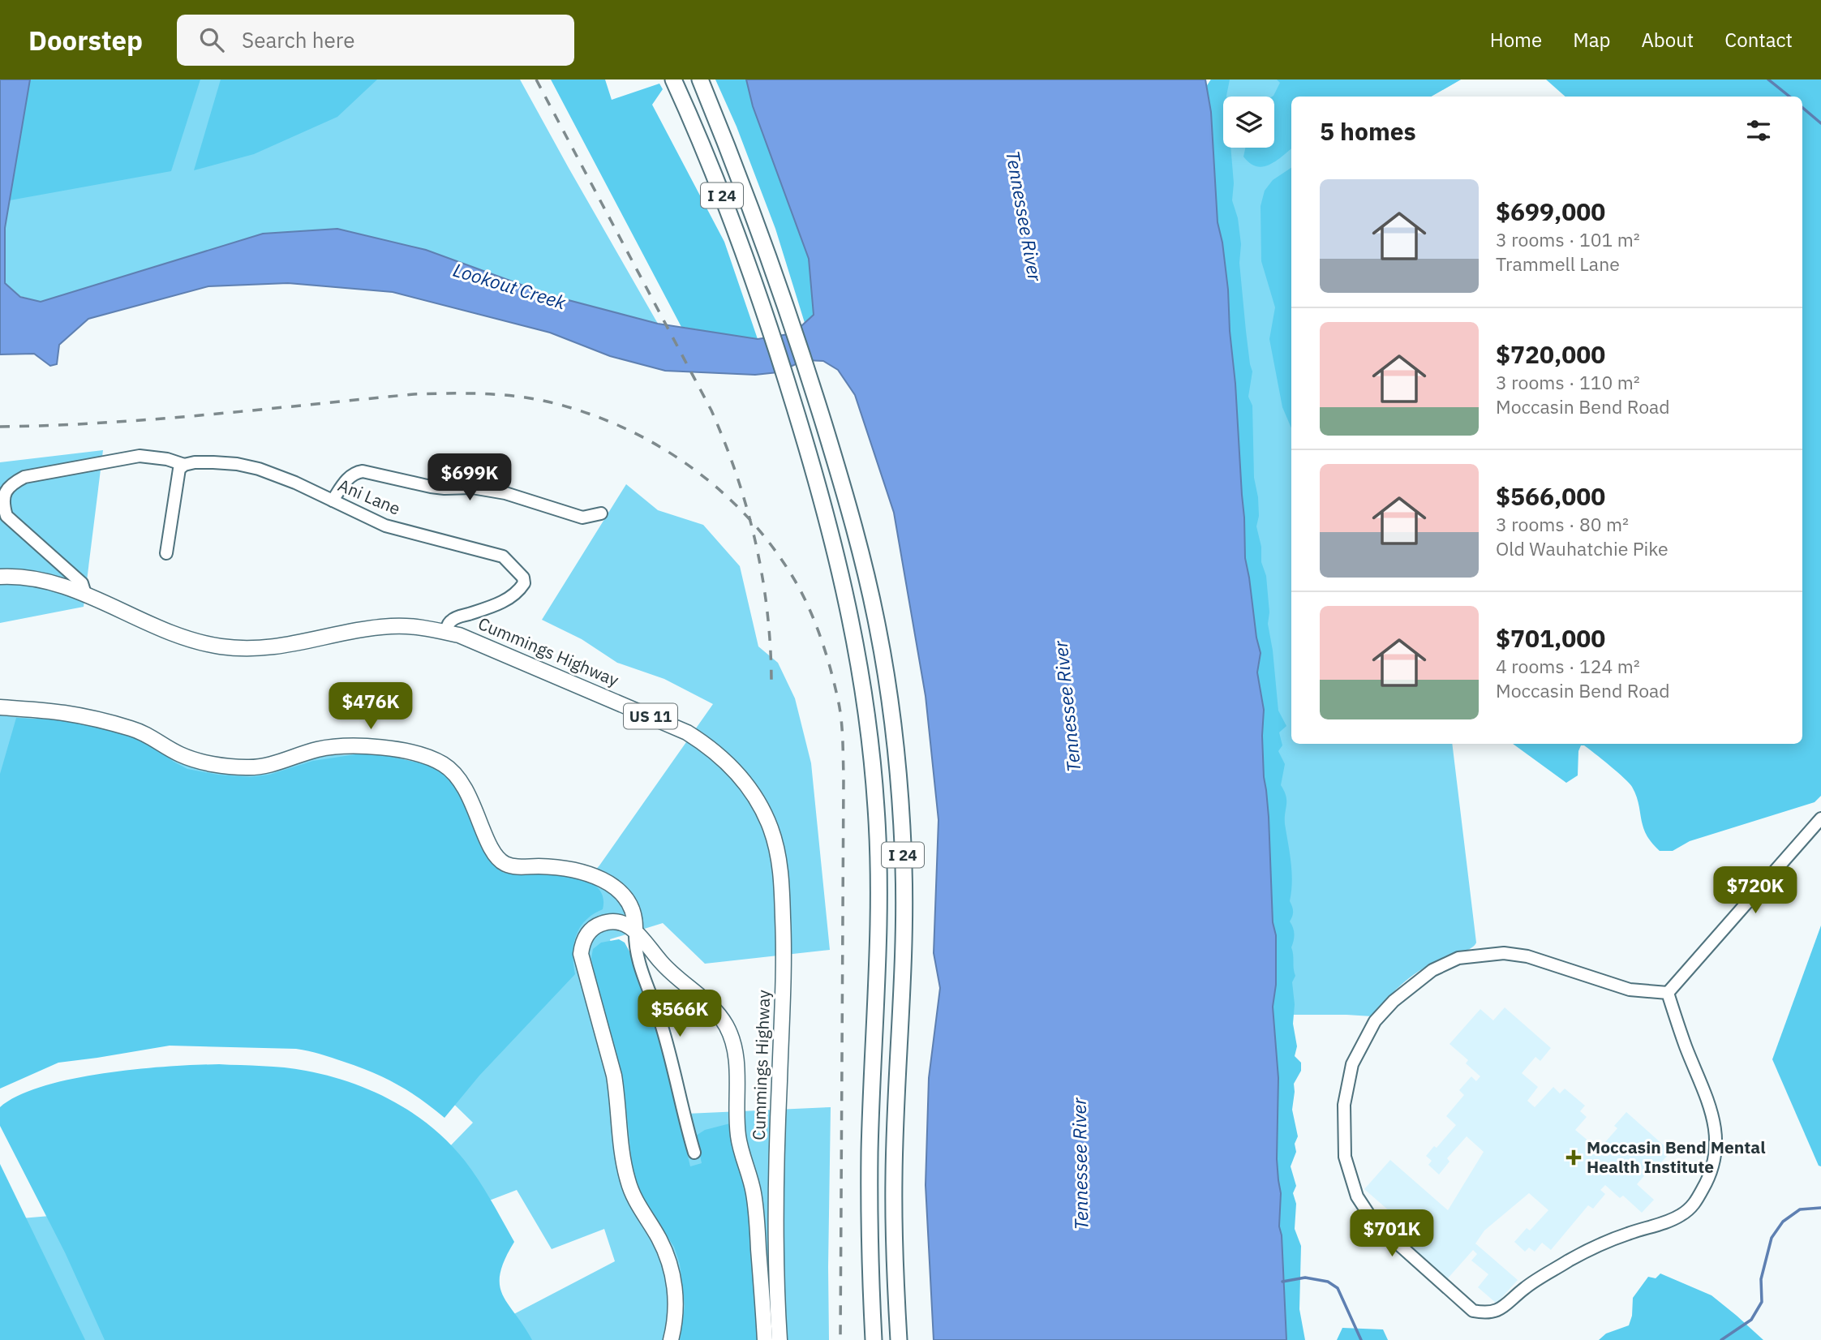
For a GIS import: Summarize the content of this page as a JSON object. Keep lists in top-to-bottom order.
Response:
{
  "streets": {
    "highway": ["I 24"],
    "main road": ["Cummings Highway", "US 11"],
    "street": ["Ani Lane"]
  },
  "crossings": [
    ["Ani Lane", "Cummings Highway"]
  ],
  "water": ["Tennessee River", "Lookout Creek"],
  "places": {
    "health": ["Moccasin Bend Mental Health Institute"]
  },
  "page": {
    "header": "Doorstep",
    "search": "Search here",
    "nav": [
      "Home",
      "Map",
      "About",
      "Contact"
    ],
    "heading": "5 homes",
    "list": [
      {
        "name": "$699,000",
        "note": "3 rooms · 101 m² · Trammell Lane"
      },
      {
        "name": "$720,000",
        "note": "3 rooms · 110 m² · Moccasin Bend Road"
      },
      {
        "name": "$566,000",
        "note": "3 rooms · 80 m² · Old Wauhatchie Pike"
      },
      {
        "name": "$701,000",
        "note": "4 rooms · 124 m² · Moccasin Bend Road"
      }
    ],
    "price": [
      "$699K",
      "$476K",
      "$720K",
      "$566K",
      "$701K"
    ]
  }
}
